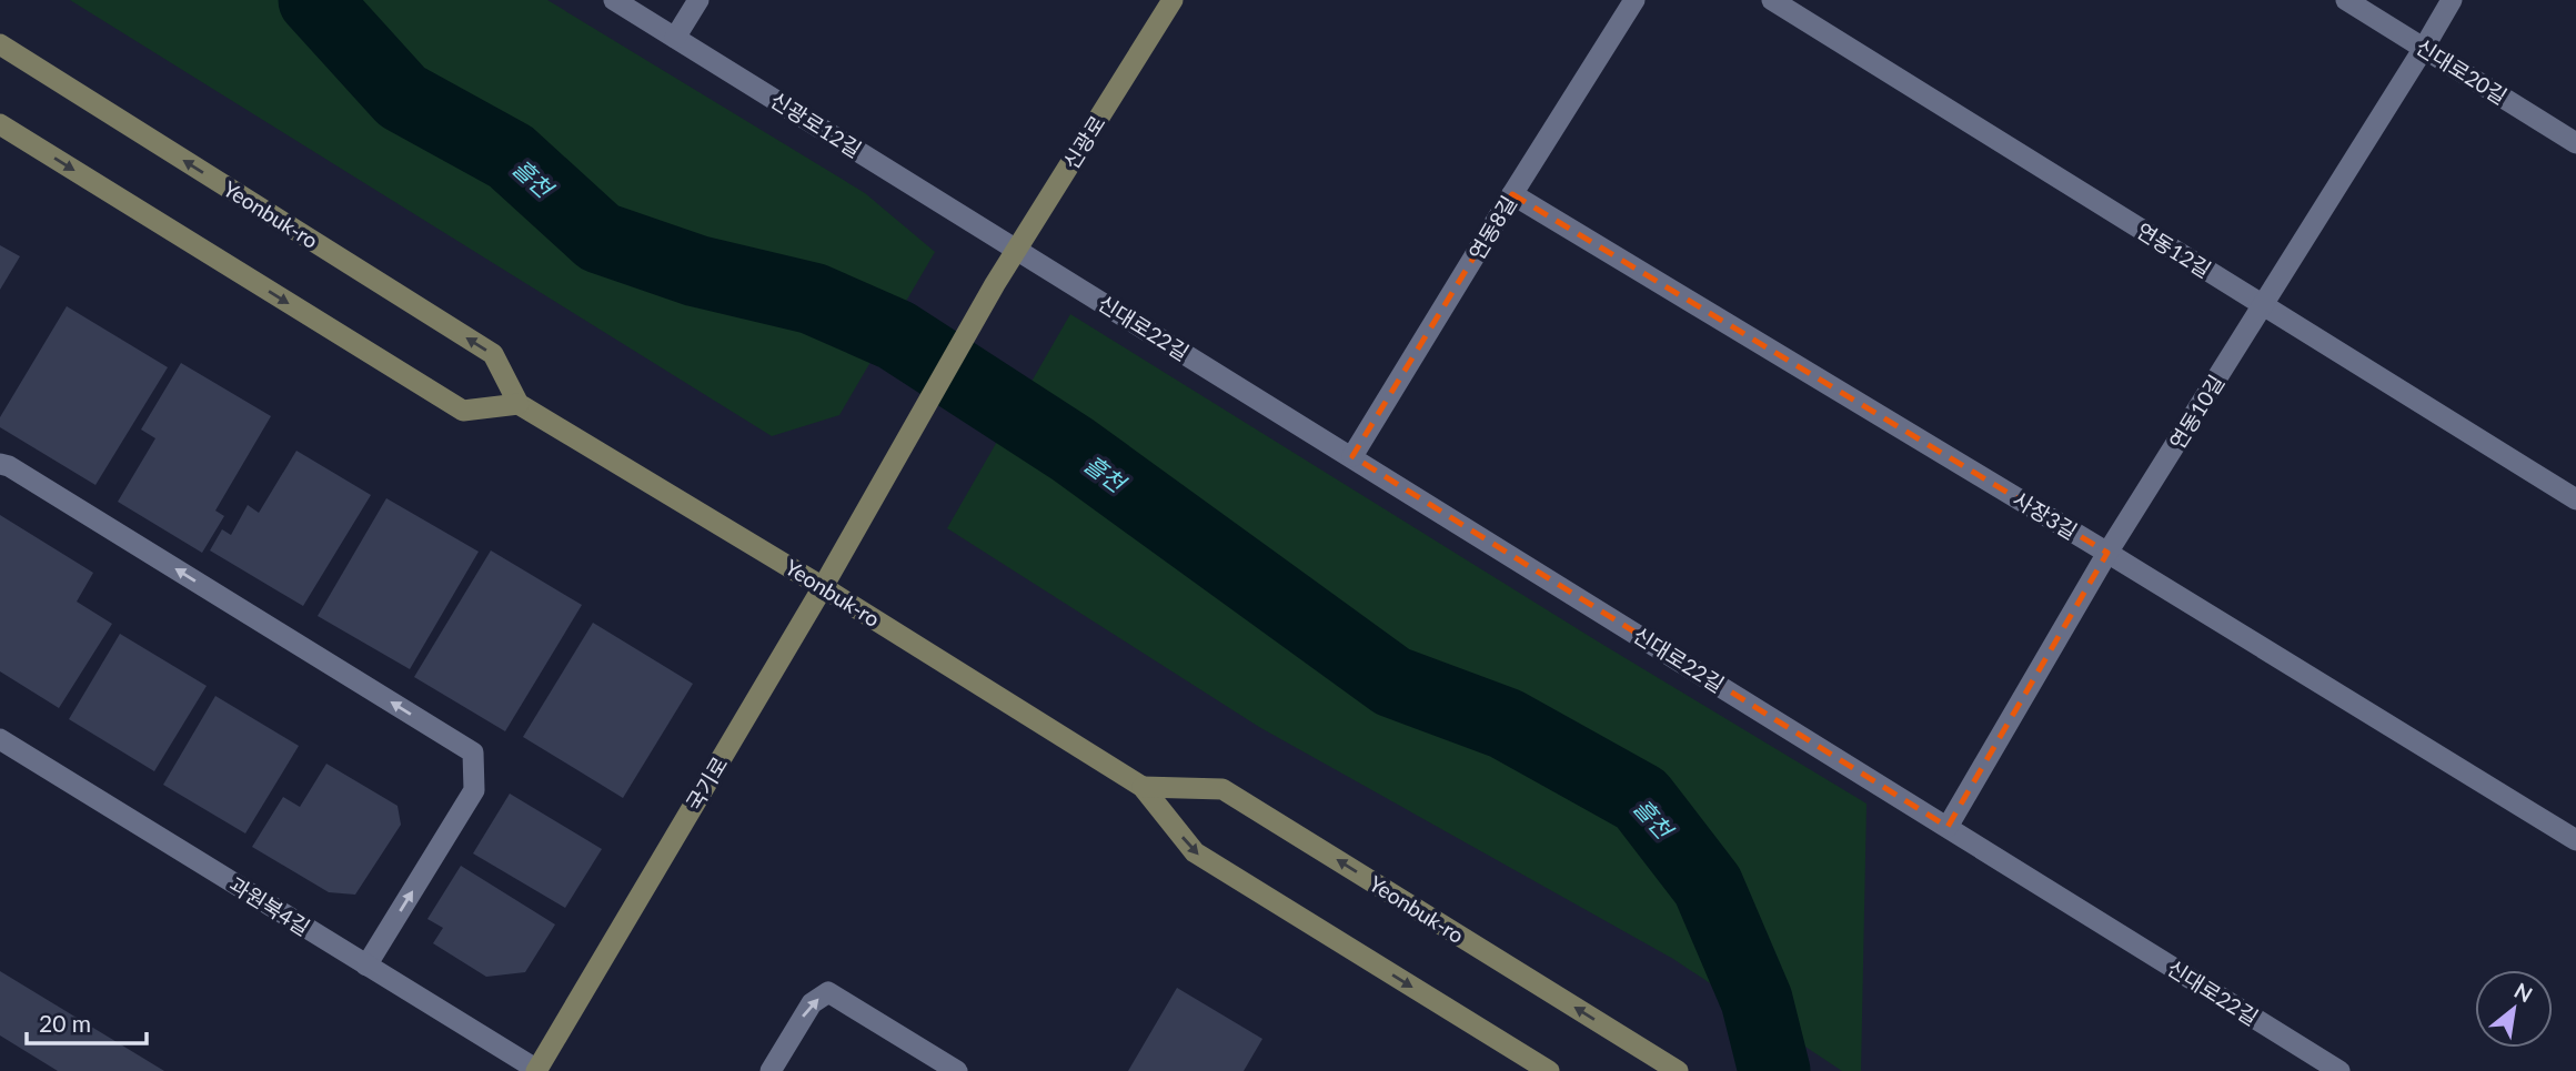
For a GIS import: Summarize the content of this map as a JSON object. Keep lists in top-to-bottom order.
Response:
{
  "streets": {
    "main road": ["신광로", "Yeonbuk-ro", "국기로"],
    "street": [
      "신대로20길",
      "신광로12길",
      "연동8길",
      "연동12길",
      "신대로22길",
      "연동10길",
      "사장3길",
      "과원북4길"
    ]
  },
  "crossings": [
    ["신대로20길", "연동10길"],
    ["신광로12길", "신광로"],
    ["신광로12길", "신대로22길"],
    ["신광로", "신대로22길"],
    ["신광로", "국기로"],
    ["Yeonbuk-ro", "국기로"],
    ["연동8길", "신대로22길"],
    ["연동8길", "사장3길"],
    ["연동12길", "연동10길"],
    ["신대로22길", "연동10길"],
    ["연동10길", "사장3길"],
    ["국기로", "과원북4길"]
  ],
  "water": ["흘천"],
  "scale_bar": "20 m",
  "north": "top right"
}
